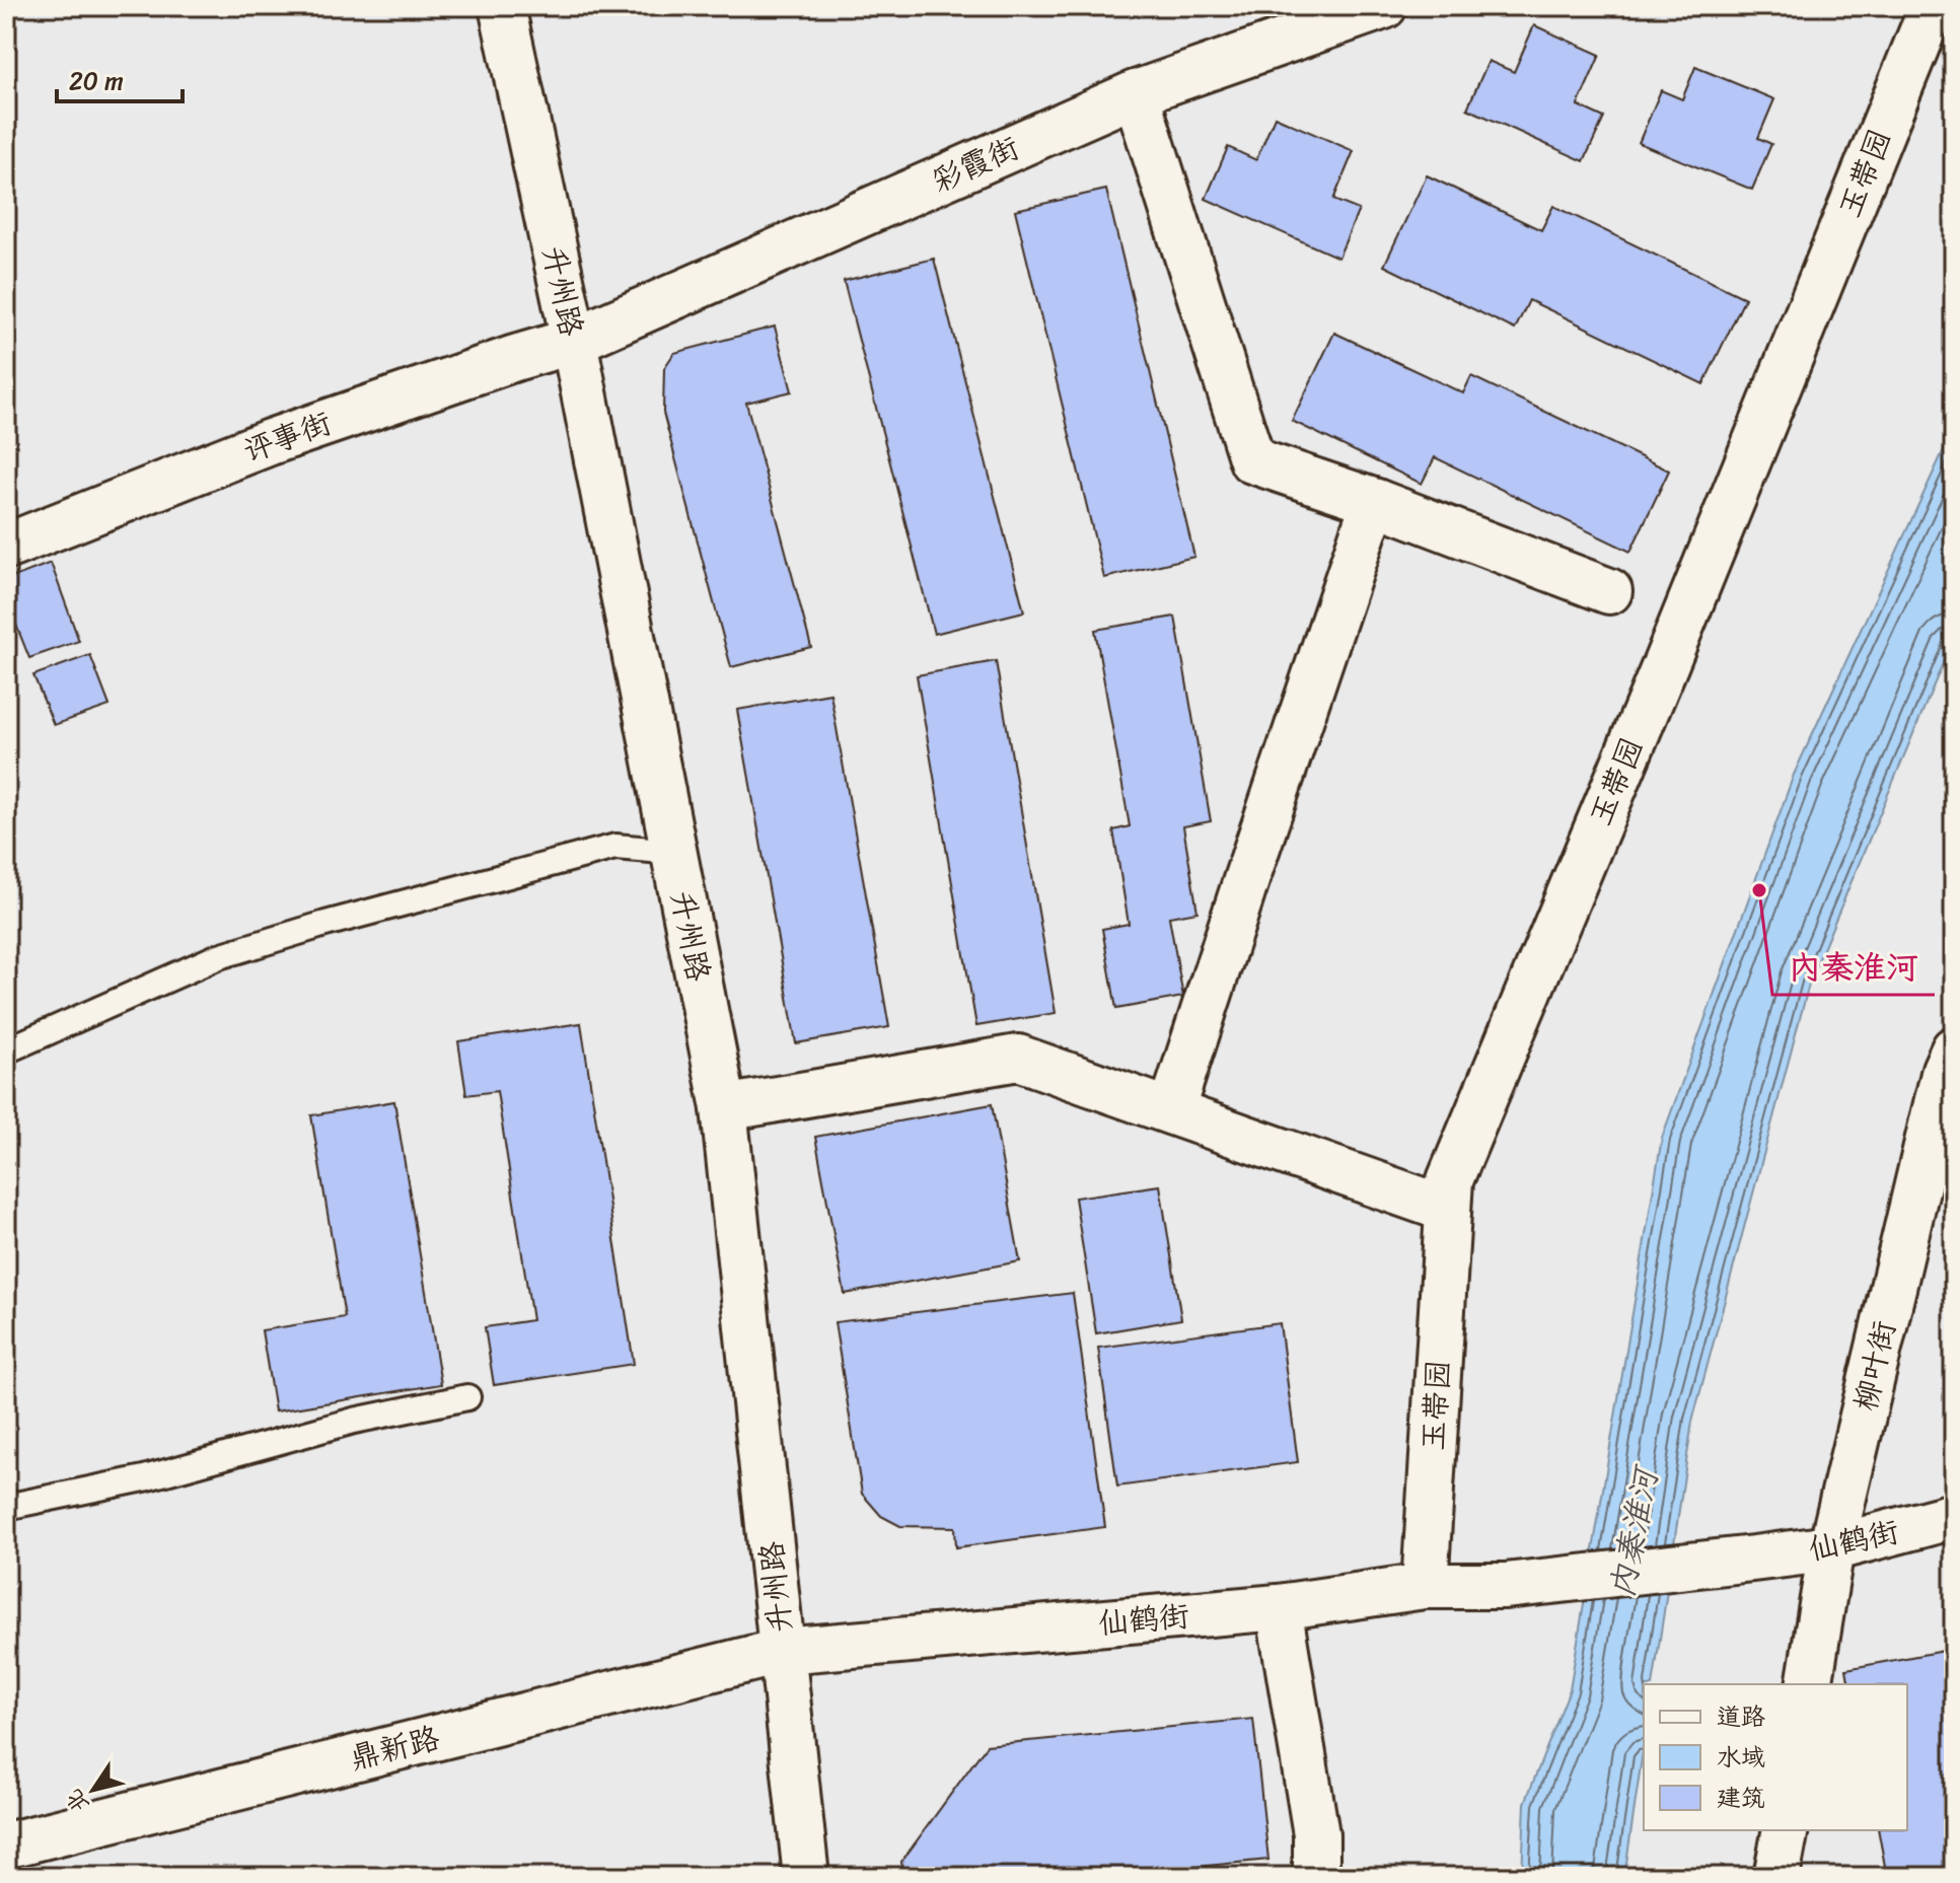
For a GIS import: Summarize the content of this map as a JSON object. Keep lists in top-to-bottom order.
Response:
{
  "streets": {
    "street": [
      "彩霞街",
      "玉带园",
      "升州路",
      "评事街",
      "柳叶街",
      "仙鹤街",
      "鼎新路"
    ]
  },
  "crossings": [
    ["彩霞街", "升州路"],
    ["彩霞街", "评事街"],
    ["玉带园", "仙鹤街"],
    ["升州路", "评事街"],
    ["升州路", "仙鹤街"],
    ["升州路", "鼎新路"],
    ["柳叶街", "仙鹤街"],
    ["仙鹤街", "鼎新路"]
  ],
  "water": ["内秦淮河"],
  "places": ["内秦淮河"],
  "legend": ["道路", "水域", "建筑"],
  "scale_bar": "20 m",
  "north": "bottom left"
}
